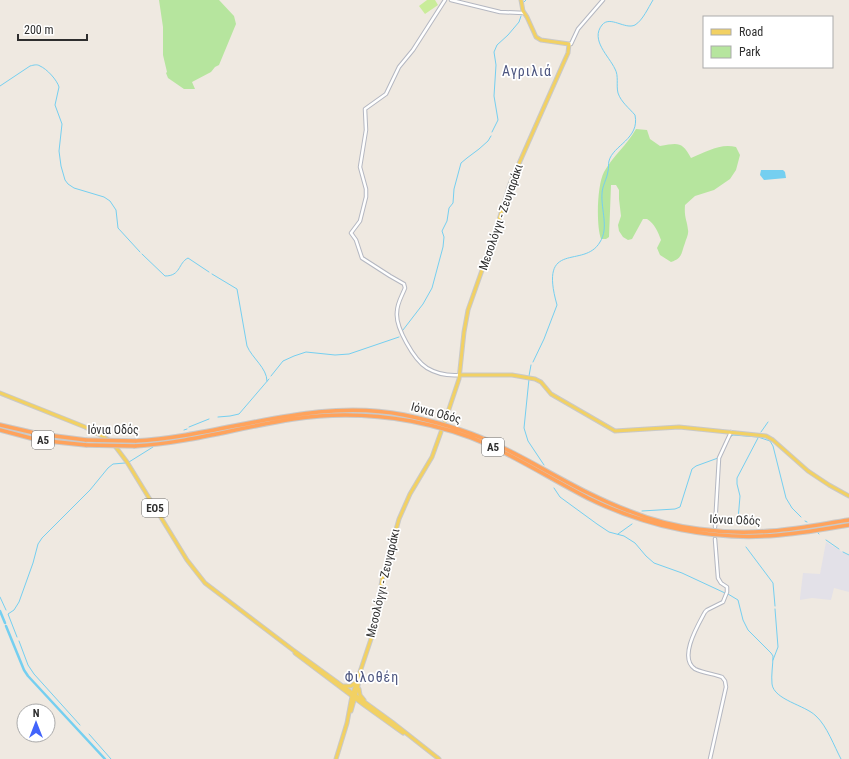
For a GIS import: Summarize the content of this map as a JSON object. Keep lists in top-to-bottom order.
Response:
{
  "streets": {
    "highway": ["Ιόνια Οδός", "Α5"],
    "main road": ["Μεσολόγγι - Ζευγαράκι", "ΕΟ5"]
  },
  "crossings": [
    ["Μεσολόγγι - Ζευγαράκι", "ΕΟ5"]
  ],
  "districts": ["Αγριλιά", "Φιλοθέη"],
  "legend": ["Road", "Park"],
  "scale_bar": "200 m",
  "north": "top"
}
